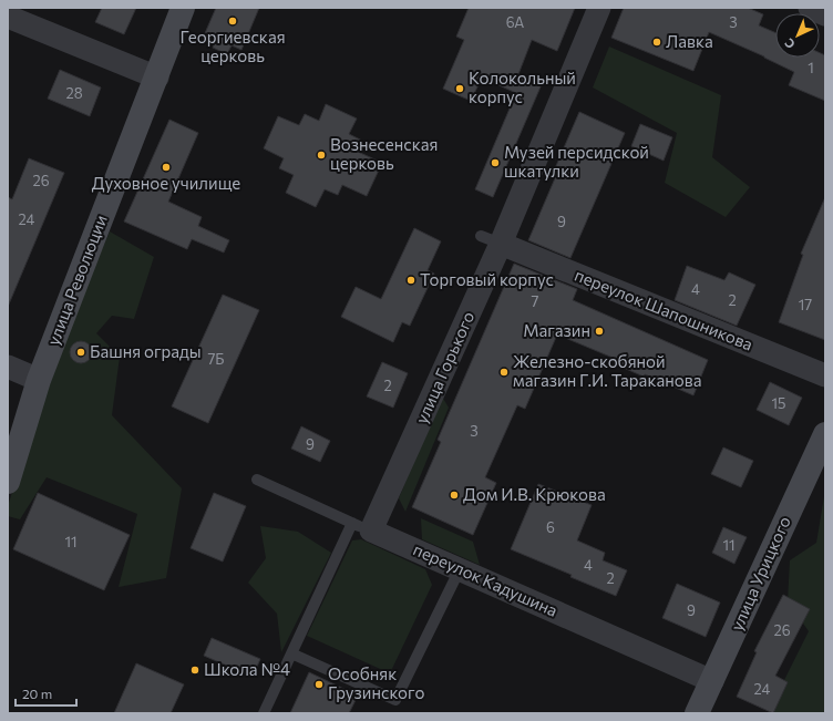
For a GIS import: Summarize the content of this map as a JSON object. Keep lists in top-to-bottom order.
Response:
{
  "streets": {
    "main road": ["улица Революции", "улица Урицкого"],
    "street": ["переулок Шапошникова", "улица Горького", "переулок Кадушина"]
  },
  "crossings": [
    ["переулок Шапошникова", "улица Горького"],
    ["улица Горького", "переулок Кадушина"],
    ["улица Урицкого", "переулок Кадушина"]
  ],
  "places": [
    "Георгиевская церковь",
    "Лавка",
    "Колокольный корпус",
    "Вознесенская церковь",
    "Музей персидской шкатулки",
    "Духовное училище",
    "Торговый корпус",
    "Магазин",
    "Башня ограды",
    "Железно-скобяной магазин Г.И. Тараканова",
    "Дом И.В. Крюкова",
    "Школа №4",
    "Особняк Грузинского"
  ],
  "house_numbers": [
    "6А",
    "3",
    "1",
    "28",
    "26",
    "24",
    "9",
    "4",
    "2",
    "7",
    "17",
    "7Б",
    "2",
    "15",
    "3",
    "9",
    "6",
    "11",
    "11",
    "4",
    "2",
    "9",
    "26",
    "24"
  ],
  "scale_bar": "20 m",
  "north": "bottom left"
}
